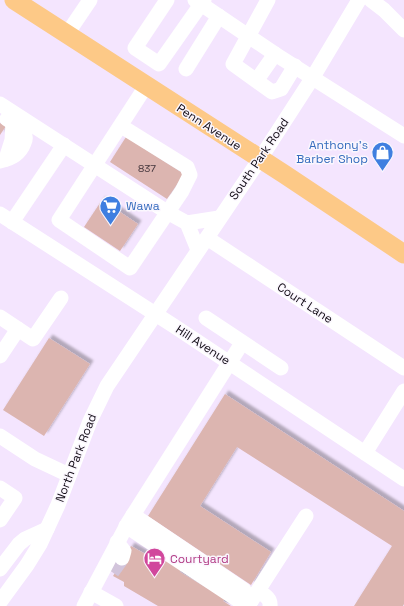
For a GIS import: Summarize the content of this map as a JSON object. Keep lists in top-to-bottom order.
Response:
{
  "streets": {
    "main road": ["Penn Avenue"],
    "street": [
      "South Park Road",
      "Court Lane",
      "Hill Avenue",
      "North Park Road"
    ]
  },
  "crossings": [
    ["Penn Avenue", "South Park Road"],
    ["South Park Road", "Court Lane"],
    ["South Park Road", "Hill Avenue"],
    ["South Park Road", "North Park Road"],
    ["Hill Avenue", "North Park Road"]
  ],
  "places": {
    "shop": ["Anthony's Barber Shop"],
    "supermarket": ["Wawa"],
    "hotel": ["Courtyard"]
  },
  "house_numbers": ["837"]
}
